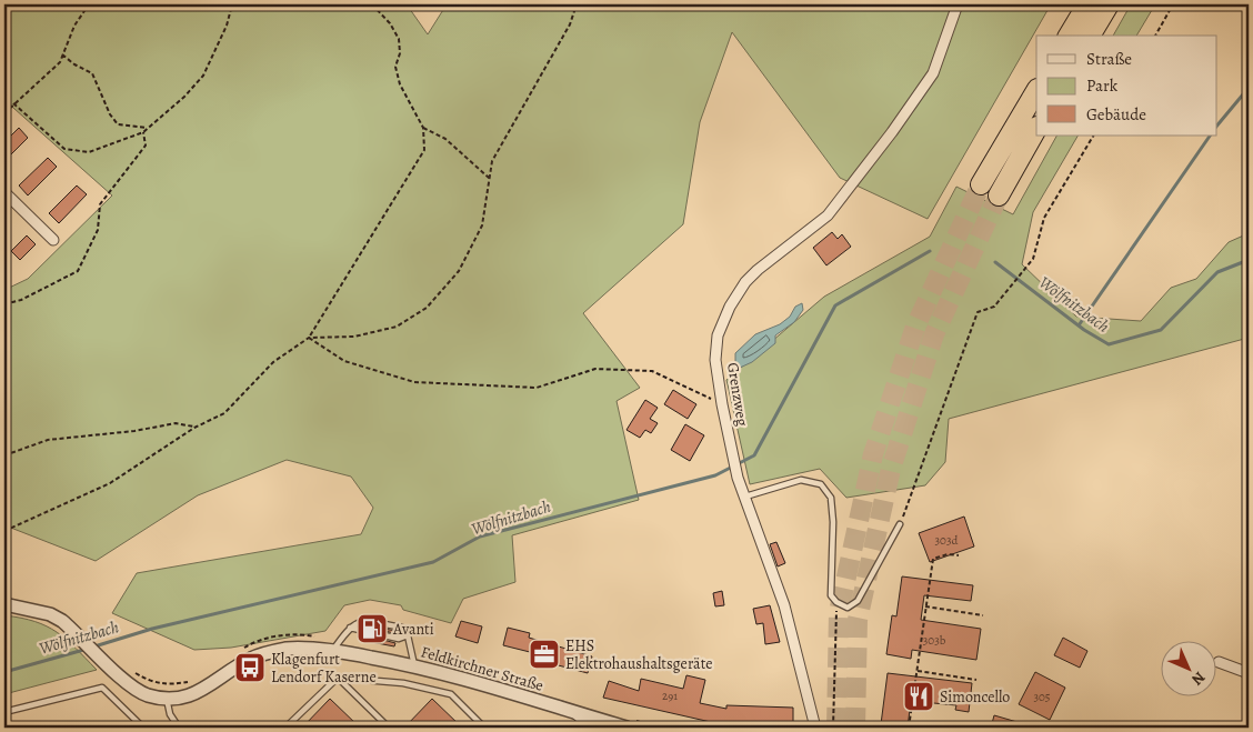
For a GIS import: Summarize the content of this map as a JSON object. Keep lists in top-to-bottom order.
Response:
{
  "streets": {
    "street": ["Grenzweg", "Feldkirchner Straße"]
  },
  "water": ["Wölfnitzbach"],
  "places": {
    "fuel station": ["Avanti"],
    "office": ["EHS Elektrohaushaltsgeräte"],
    "bus stop": ["Klagenfurt Lendorf Kaserne"],
    "restaurant": ["Simoncello"]
  },
  "house_numbers": [
    "303d",
    "303b",
    "291",
    "305"
  ],
  "legend": ["Straße", "Park", "Gebäude"],
  "north": "bottom right"
}
